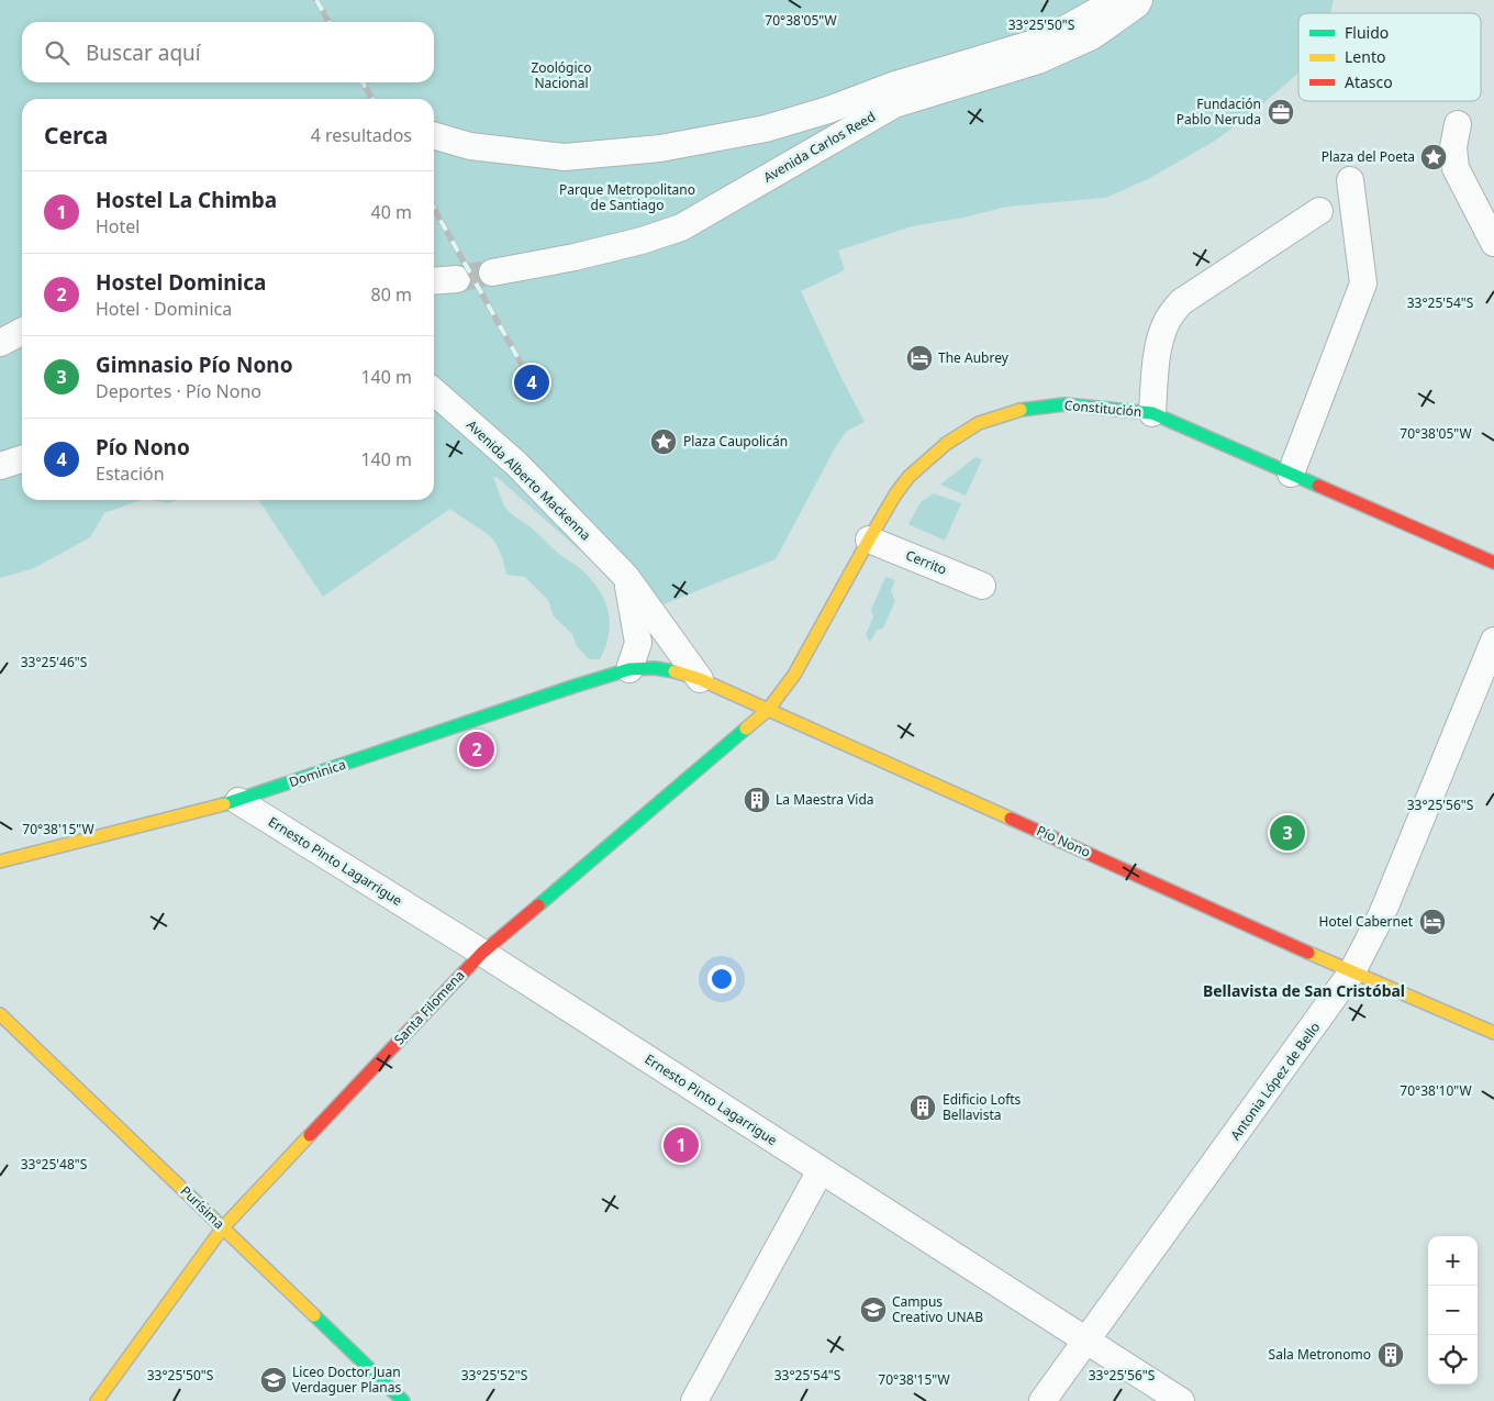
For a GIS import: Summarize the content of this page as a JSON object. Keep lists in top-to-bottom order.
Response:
{
  "streets": {
    "main road": [
      "Constitución",
      "Dominica",
      "Pío Nono",
      "Santa Filomena",
      "Purísima"
    ],
    "street": [
      "Avenida Carlos Reed",
      "Avenida Alberto Mackenna",
      "Cerrito",
      "Ernesto Pinto Lagarrigue",
      "Antonia López de Bello"
    ]
  },
  "crossings": [
    ["Constitución", "Cerrito"],
    ["Constitución", "Pío Nono"],
    ["Constitución", "Santa Filomena"],
    ["Avenida Alberto Mackenna", "Pío Nono"],
    ["Dominica", "Pío Nono"],
    ["Dominica", "Ernesto Pinto Lagarrigue"],
    ["Pío Nono", "Santa Filomena"],
    ["Pío Nono", "Antonia López de Bello"],
    ["Ernesto Pinto Lagarrigue", "Santa Filomena"],
    ["Ernesto Pinto Lagarrigue", "Antonia López de Bello"],
    ["Santa Filomena", "Purísima"]
  ],
  "districts": ["Bellavista de San Cristóbal"],
  "parks": ["Zoológico Nacional", "Parque Metropolitano de Santiago"],
  "places": {
    "office": ["Fundación Pablo Neruda"],
    "place": ["Plaza del Poeta", "Plaza Caupolicán"],
    "hotel": ["The Aubrey", "Hotel Cabernet"],
    "building": ["La Maestra Vida", "Edificio Lofts Bellavista", "Sala Metronomo"],
    "school or university": ["Campus Creativo UNAB", "Liceo Doctor Juan Verdaguer Planas"]
  },
  "legend": ["Fluido", "Lento", "Atasco"],
  "page": {
    "search": "Buscar aquí",
    "heading": ["Cerca", "4 resultados"],
    "list": [
      {
        "mark": "1",
        "name": "Hostel La Chimba",
        "note": "Hotel",
        "value": "40 m"
      },
      {
        "mark": "2",
        "name": "Hostel Dominica",
        "note": "Hotel · Dominica",
        "value": "80 m"
      },
      {
        "mark": "3",
        "name": "Gimnasio Pío Nono",
        "note": "Deportes · Pío Nono",
        "value": "140 m"
      },
      {
        "mark": "4",
        "name": "Pío Nono",
        "note": "Estación",
        "value": "140 m"
      }
    ],
    "pins": [
      "4",
      "2",
      "3",
      "1"
    ],
    "map_buttons": ["+", "−"]
  },
  "coordinates": [
    "70°38'05\"W",
    "33°25'50\"S",
    "33°25'54\"S",
    "33°25'46\"S",
    "33°25'56\"S",
    "70°38'15\"W",
    "70°38'10\"W",
    "33°25'48\"S",
    "33°25'52\"S"
  ]
}
